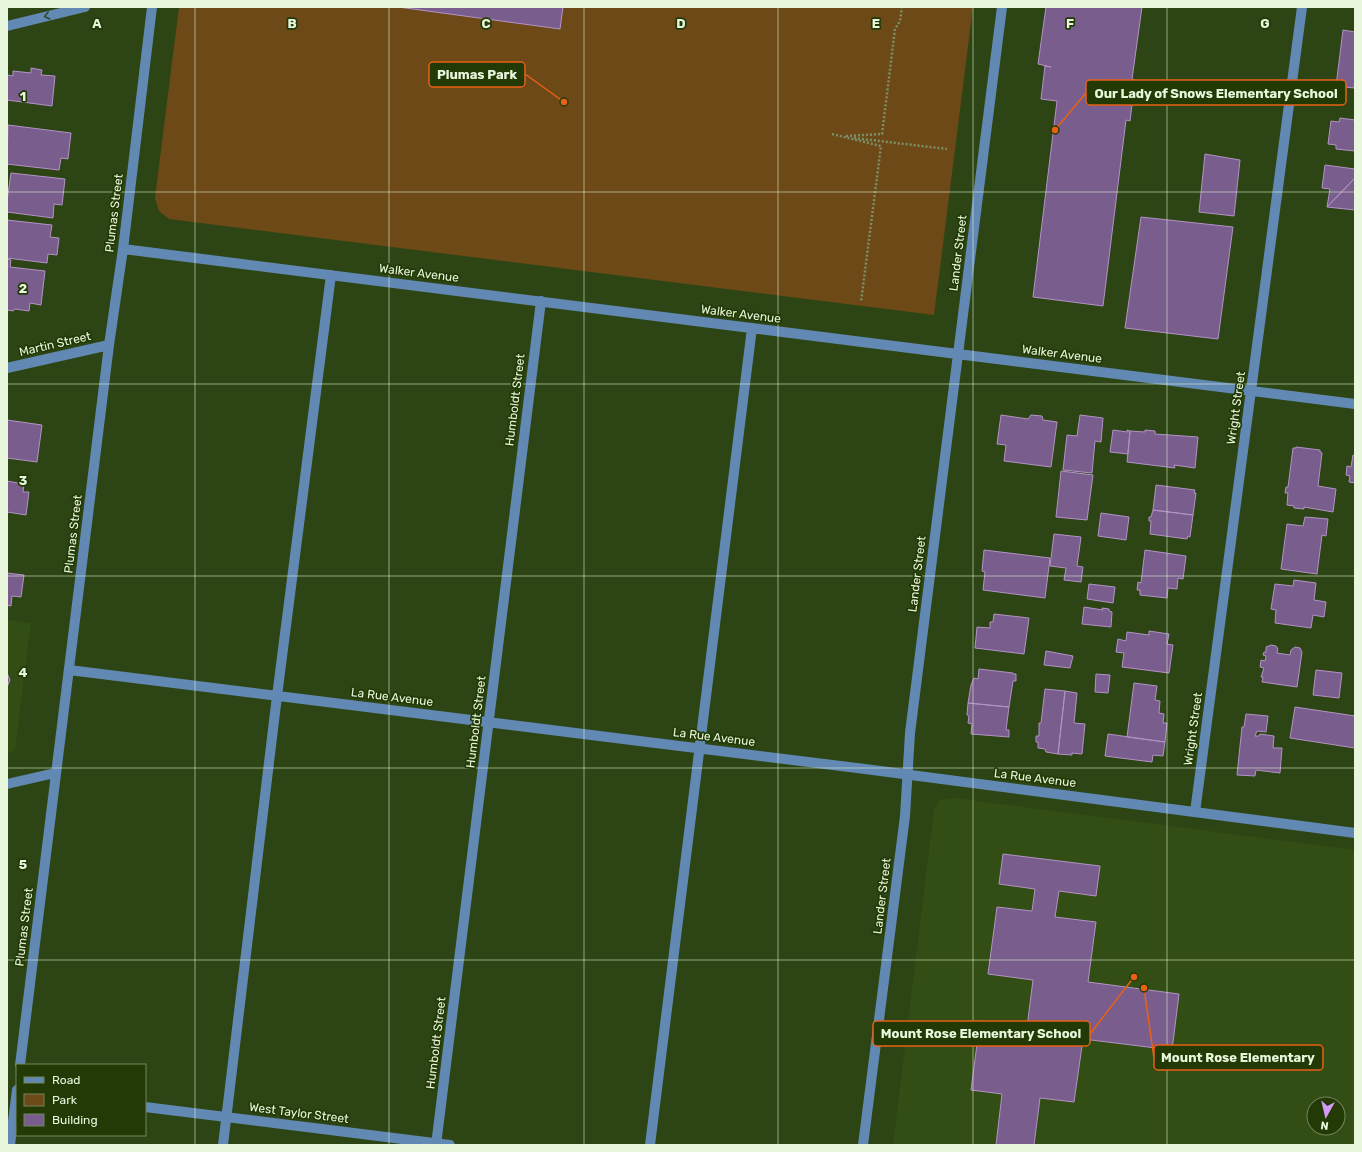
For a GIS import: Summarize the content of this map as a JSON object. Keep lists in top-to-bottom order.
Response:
{
  "streets": {
    "street": [
      "Plumas Street",
      "Lander Street",
      "Walker Avenue",
      "Martin Street",
      "Humboldt Street",
      "Wright Street",
      "La Rue Avenue",
      "West Taylor Street"
    ]
  },
  "crossings": [
    ["Plumas Street", "Walker Avenue"],
    ["Plumas Street", "Martin Street"],
    ["Plumas Street", "La Rue Avenue"],
    ["Lander Street", "Walker Avenue"],
    ["Lander Street", "La Rue Avenue"],
    ["Walker Avenue", "Humboldt Street"],
    ["Walker Avenue", "Wright Street"],
    ["Humboldt Street", "La Rue Avenue"],
    ["Humboldt Street", "West Taylor Street"],
    ["Wright Street", "La Rue Avenue"]
  ],
  "places": [
    "Plumas Park",
    "Our Lady of Snows Elementary School",
    "Mount Rose Elementary School",
    "Mount Rose Elementary"
  ],
  "legend": ["Road", "Park", "Building"],
  "north": "bottom",
  "grid": {
    "columns": [
      "A",
      "B",
      "C",
      "D",
      "E",
      "F",
      "G"
    ],
    "rows": [
      "1",
      "2",
      "3",
      "4",
      "5"
    ]
  }
}
